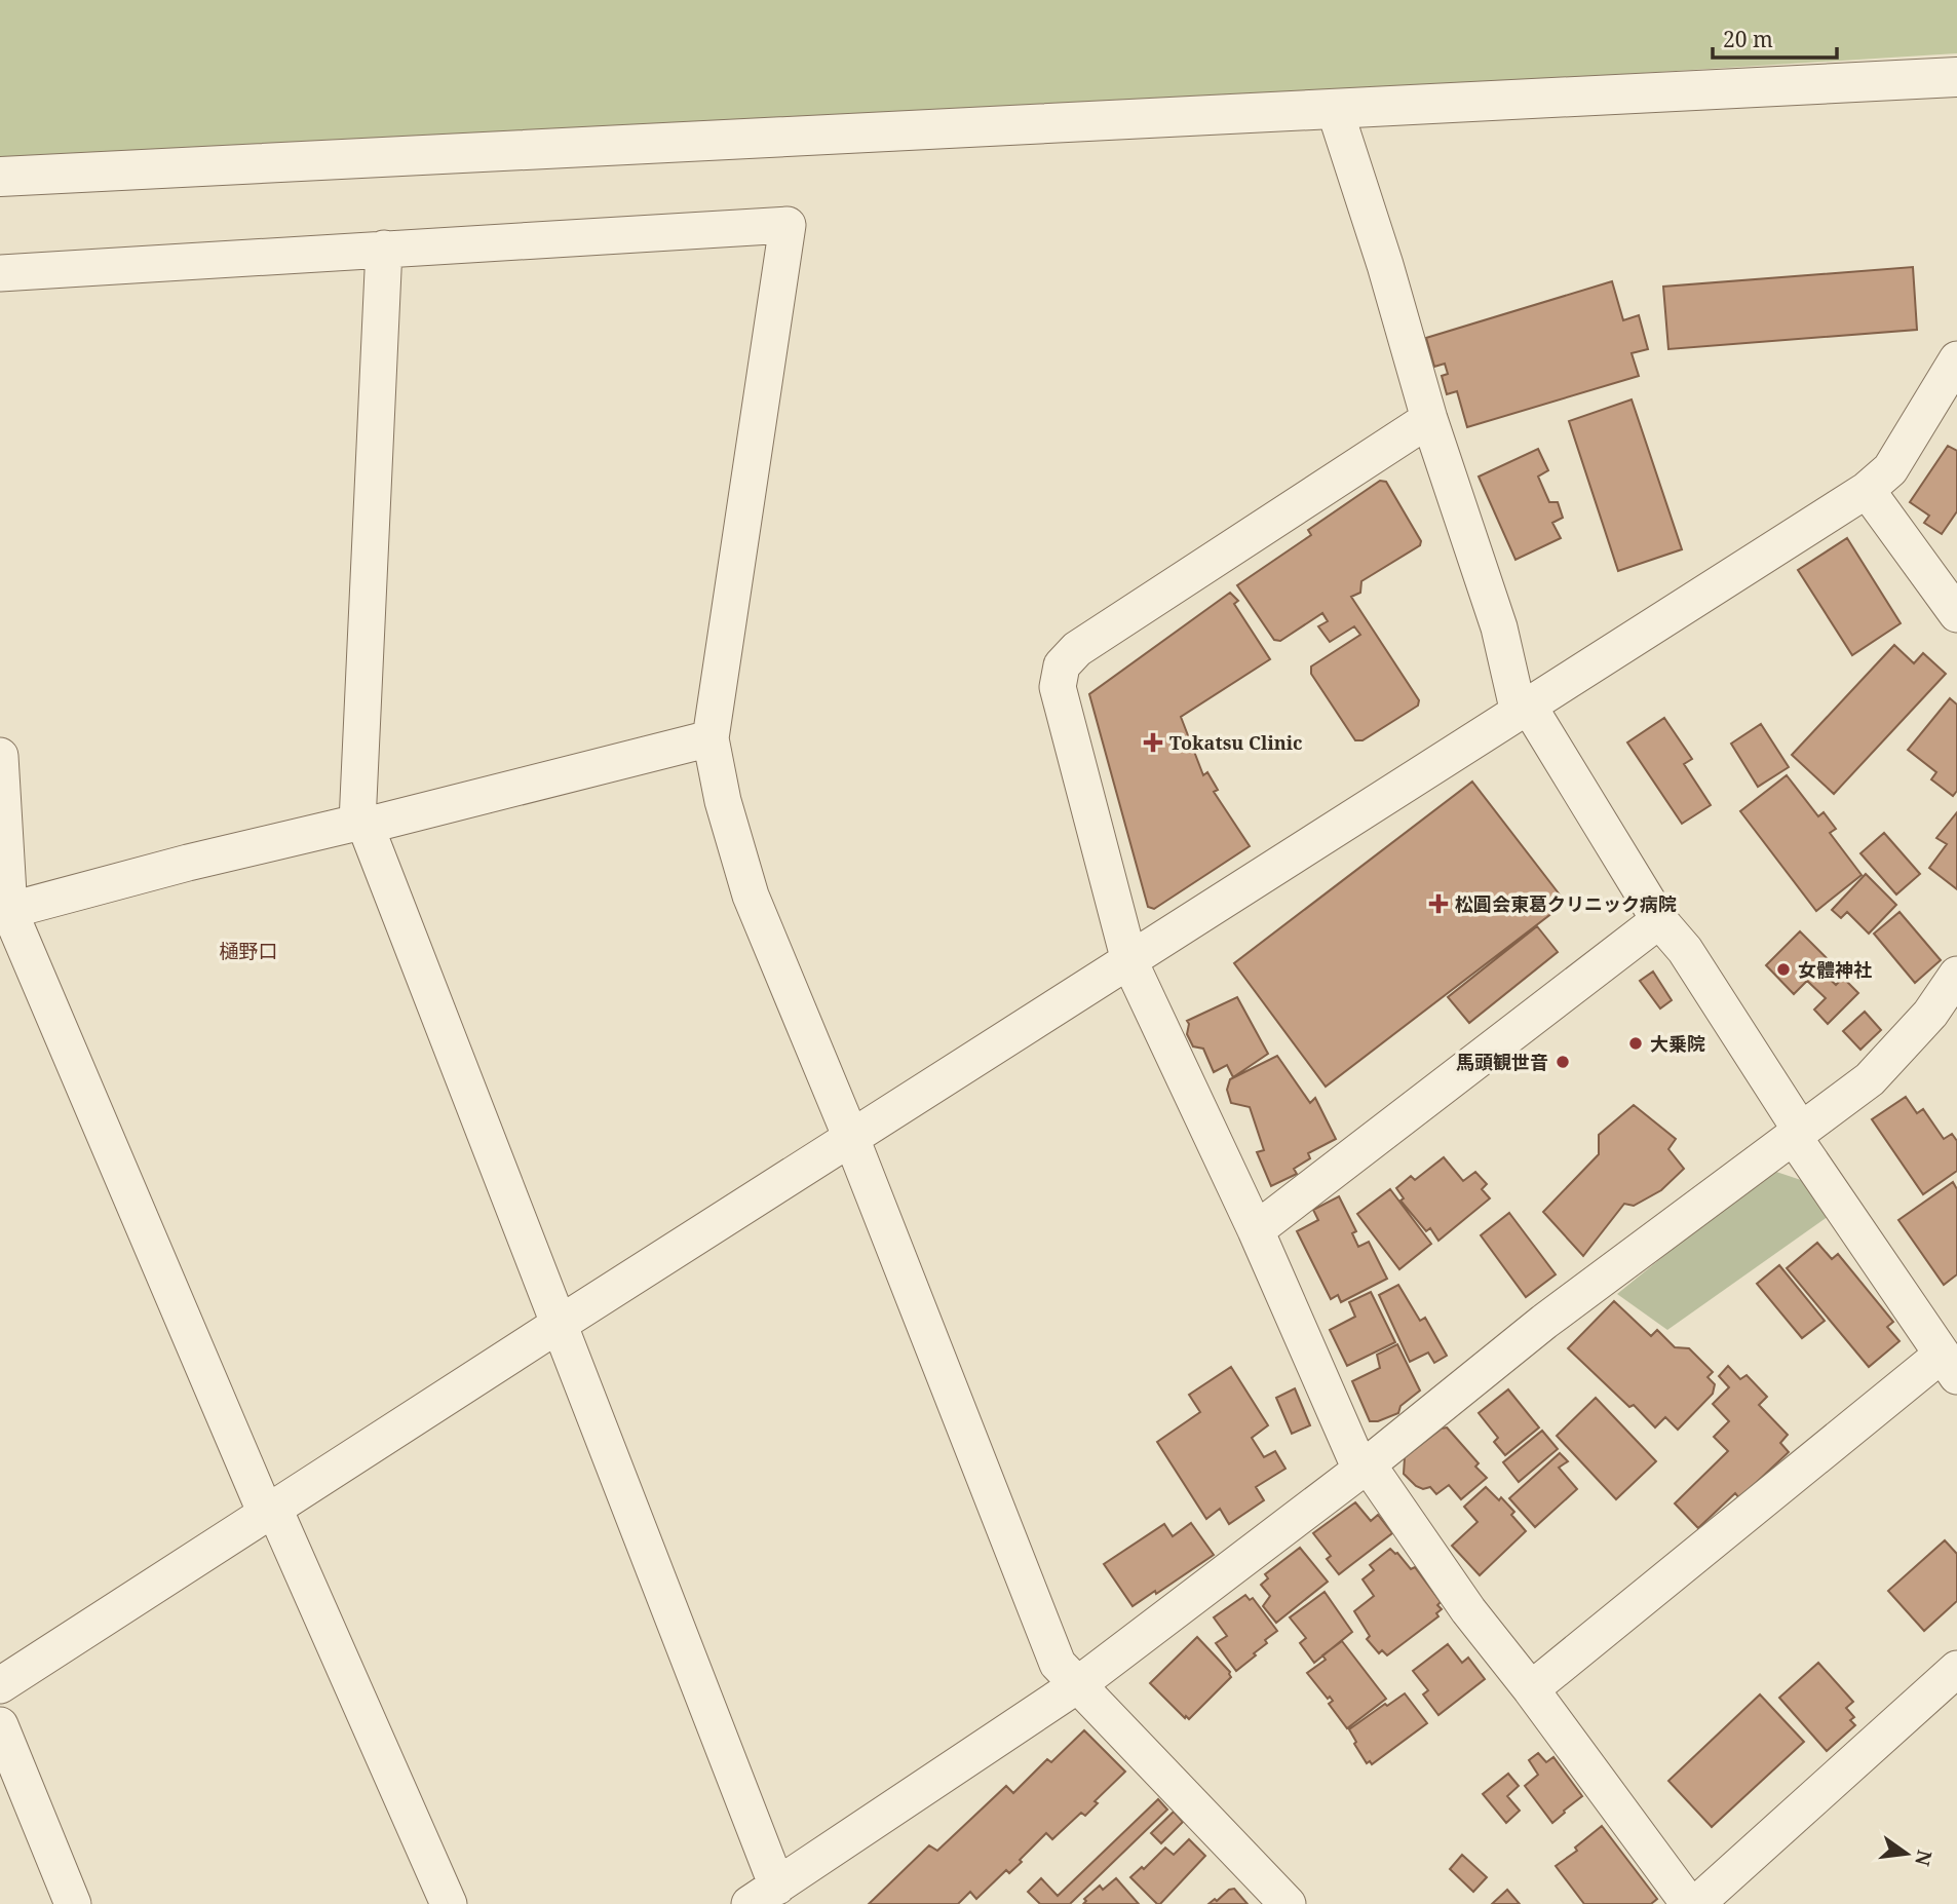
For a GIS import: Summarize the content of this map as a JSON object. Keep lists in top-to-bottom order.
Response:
{
  "districts": ["樋野口"],
  "places": {
    "health": ["Tokatsu Clinic", "松圓会東葛クリニック病院"],
    "other": ["女體神社", "大乗院", "馬頭観世音"]
  },
  "scale_bar": "20 m",
  "north": "right"
}
